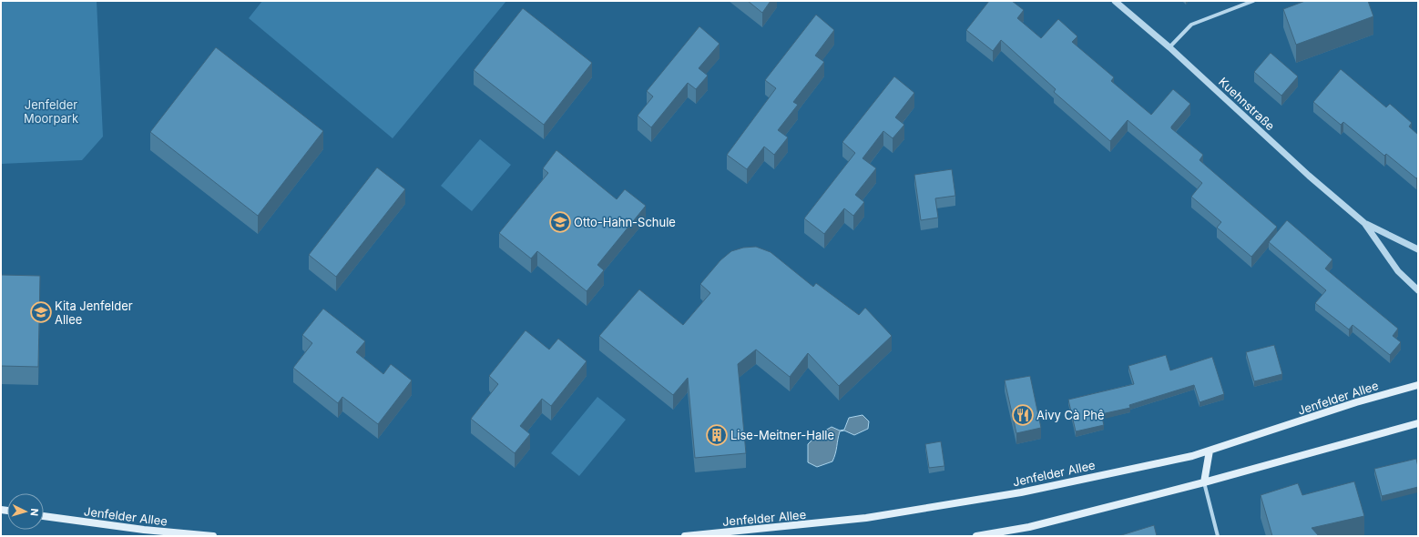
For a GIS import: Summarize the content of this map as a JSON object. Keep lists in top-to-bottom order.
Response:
{
  "streets": {
    "main road": ["Jenfelder Allee"],
    "street": ["Kuehnstraße"]
  },
  "parks": ["Jenfelder Moorpark"],
  "places": {
    "school or university": ["Otto-Hahn-Schule", "Kita Jenfelder Allee"],
    "restaurant": ["Aivy Cà Phê"],
    "building": ["Lise-Meitner-Halle"]
  },
  "north": "right"
}
